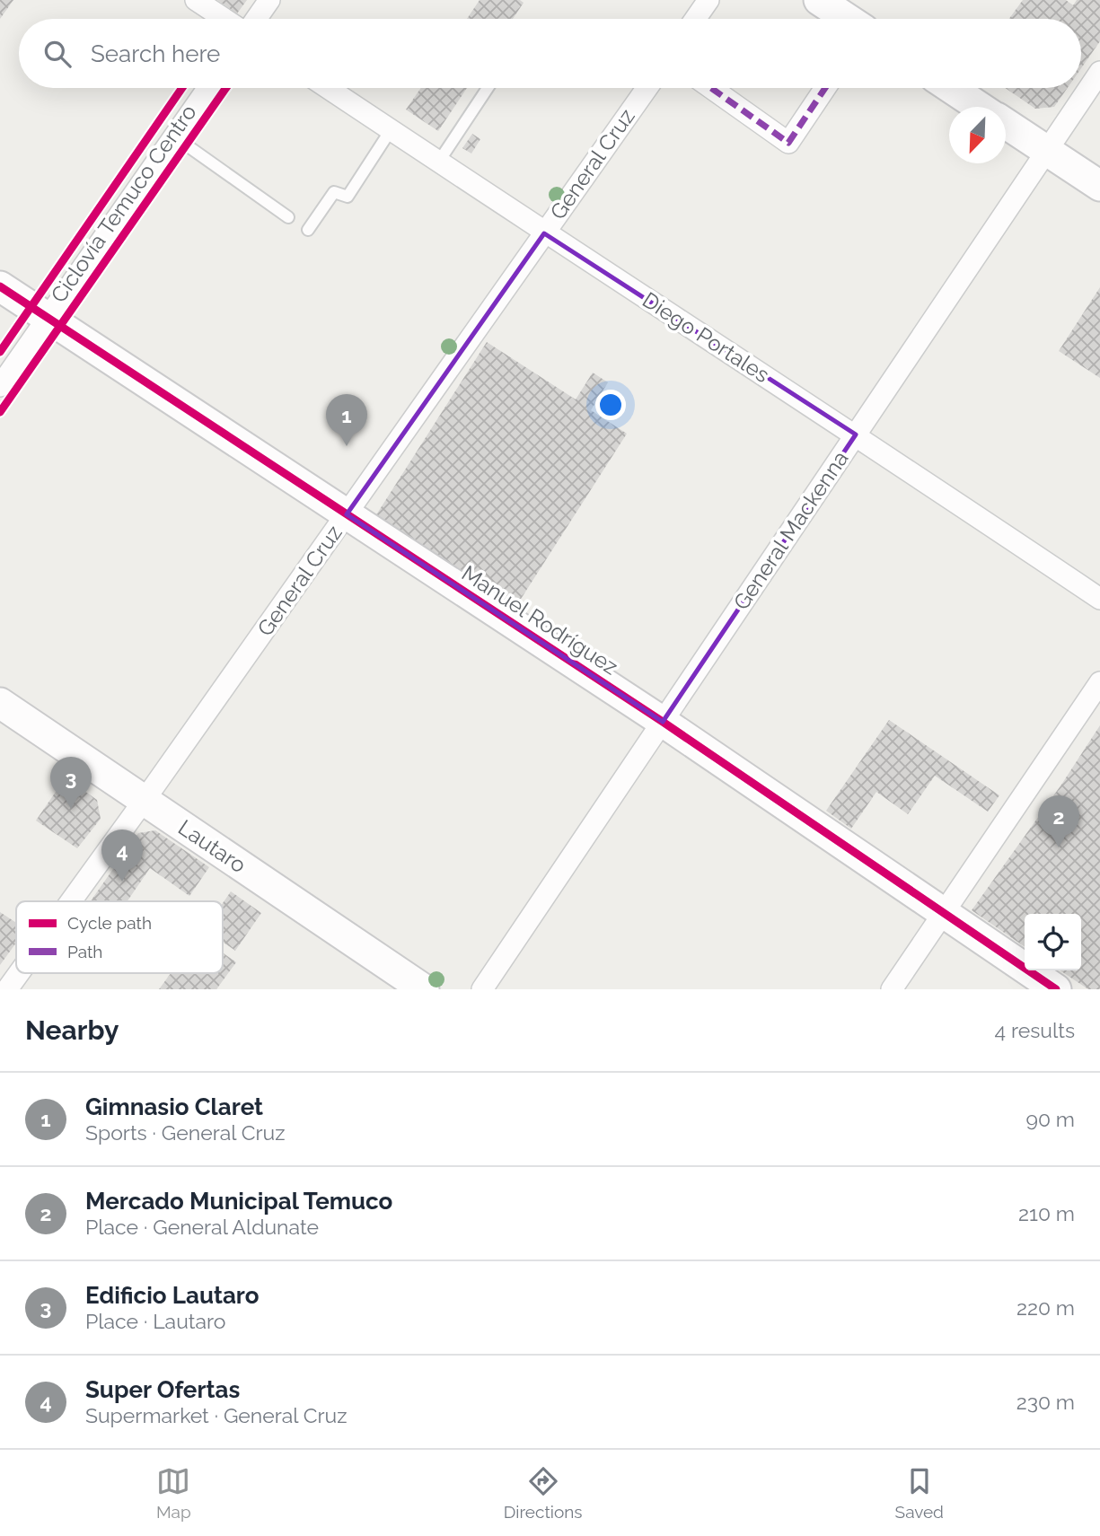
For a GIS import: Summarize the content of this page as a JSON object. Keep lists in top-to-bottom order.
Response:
{
  "streets": {
    "street": [
      "General Cruz",
      "Diego Portales",
      "General Mackenna",
      "Manuel Rodríguez",
      "Lautaro"
    ],
    "cycle path": ["Ciclovía Temuco Centro"]
  },
  "crossings": [
    ["General Cruz", "Diego Portales"],
    ["General Cruz", "Manuel Rodríguez"],
    ["General Cruz", "Lautaro"],
    ["Diego Portales", "General Mackenna"],
    ["General Mackenna", "Manuel Rodríguez"]
  ],
  "legend": ["Cycle path", "Path"],
  "north": "bottom left",
  "page": {
    "search": "Search here",
    "pins": [
      "1",
      "3",
      "2",
      "4"
    ],
    "heading": ["Nearby", "4 results"],
    "list": [
      {
        "mark": "1",
        "name": "Gimnasio Claret",
        "note": "Sports · General Cruz",
        "value": "90 m"
      },
      {
        "mark": "2",
        "name": "Mercado Municipal Temuco",
        "note": "Place · General Aldunate",
        "value": "210 m"
      },
      {
        "mark": "3",
        "name": "Edificio Lautaro",
        "note": "Place · Lautaro",
        "value": "220 m"
      },
      {
        "mark": "4",
        "name": "Super Ofertas",
        "note": "Supermarket · General Cruz",
        "value": "230 m"
      }
    ],
    "nav": ["Map", "Directions", "Saved"]
  }
}
